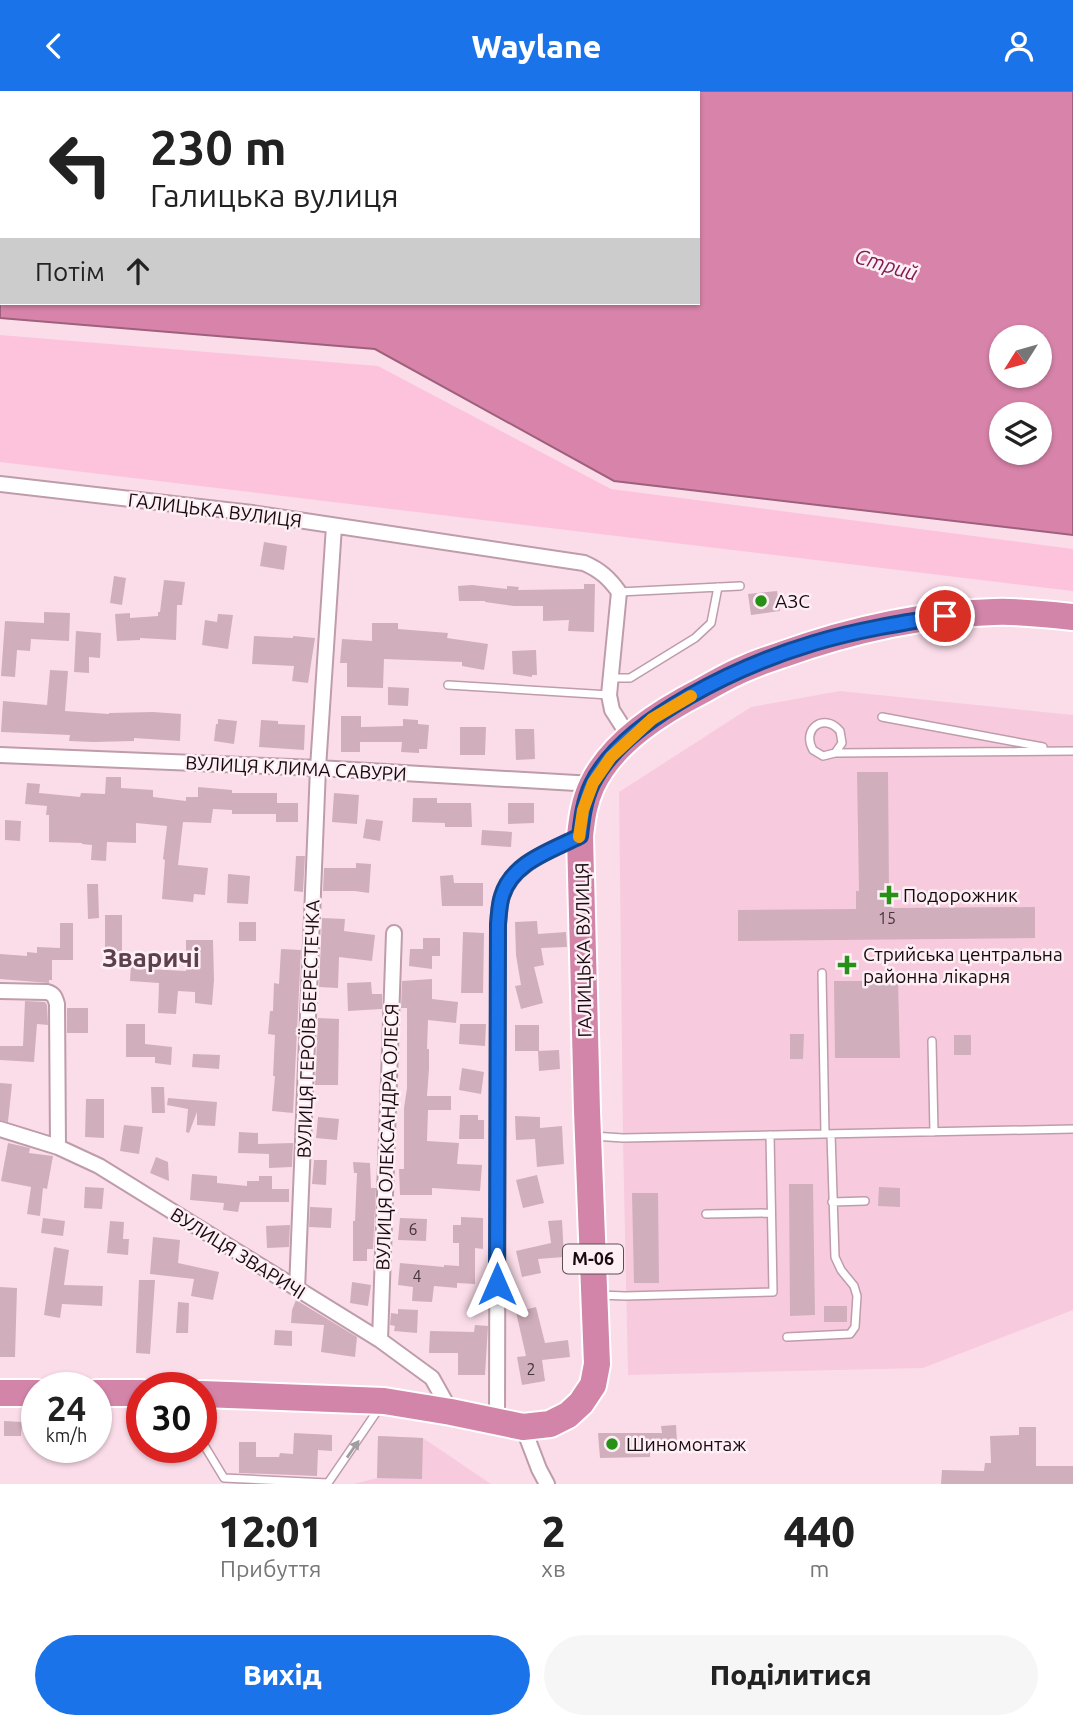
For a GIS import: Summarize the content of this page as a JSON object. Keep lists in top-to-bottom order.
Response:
{
  "streets": {
    "highway": ["ГАЛИЦЬКА ВУЛИЦЯ", "М-06"],
    "street": [
      "ВУЛИЦЯ КЛИМА САВУРИ",
      "ВУЛИЦЯ ГЕРОЇВ БЕРЕСТЕЧКА",
      "ВУЛИЦЯ ОЛЕКСАНДРА ОЛЕСЯ",
      "ВУЛИЦЯ ЗВАРИЧІ"
    ]
  },
  "crossings": [
    ["ГАЛИЦЬКА ВУЛИЦЯ", "ВУЛИЦЯ КЛИМА САВУРИ"],
    ["ГАЛИЦЬКА ВУЛИЦЯ", "ВУЛИЦЯ ГЕРОЇВ БЕРЕСТЕЧКА"],
    ["ГАЛИЦЬКА ВУЛИЦЯ", "ВУЛИЦЯ ЗВАРИЧІ"],
    ["ГАЛИЦЬКА ВУЛИЦЯ", "М-06"],
    ["ВУЛИЦЯ КЛИМА САВУРИ", "ВУЛИЦЯ ГЕРОЇВ БЕРЕСТЕЧКА"],
    ["ВУЛИЦЯ ГЕРОЇВ БЕРЕСТЕЧКА", "ВУЛИЦЯ ЗВАРИЧІ"],
    ["ВУЛИЦЯ ОЛЕКСАНДРА ОЛЕСЯ", "ВУЛИЦЯ ЗВАРИЧІ"]
  ],
  "districts": ["Зваричі"],
  "water": ["Стрий"],
  "places": {
    "other": ["АЗС", "Шиномонтаж"],
    "health": ["Подорожник", "Стрийська центральна районна лікарня"]
  },
  "house_numbers": [
    "15",
    "6",
    "4",
    "2"
  ],
  "north": "bottom left",
  "page": {
    "header": "Waylane",
    "turn": ["230 m", "Галицька вулиця"],
    "then": "Потім",
    "speed": "24 km/h",
    "limit": "30",
    "eta": [
      "12:01",
      "Прибуття",
      "2",
      "хв",
      "440",
      "m"
    ],
    "buttons": ["Вихід", "Поділитися"]
  }
}
